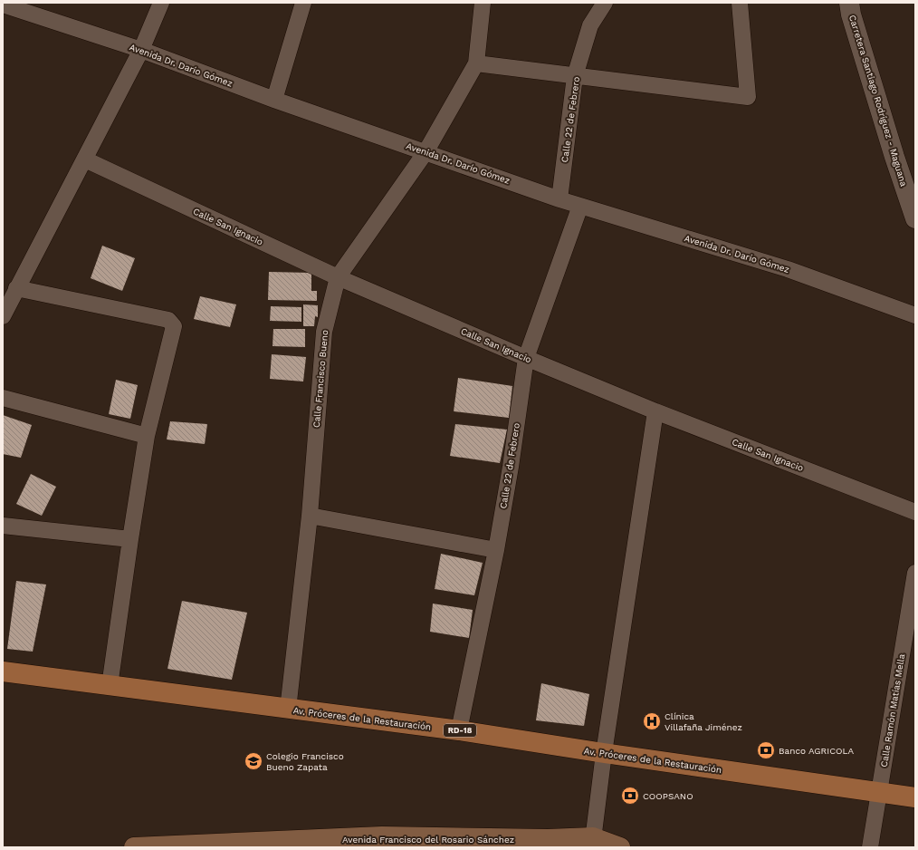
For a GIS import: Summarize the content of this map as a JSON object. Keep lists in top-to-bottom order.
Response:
{
  "streets": {
    "main road": ["Av. Próceres de la Restauración", "RD-18", "Avenida Francisco del Rosario Sánchez"],
    "street": [
      "Avenida Dr. Darío Gómez",
      "Carretera Santiago Rodríguez - Maguana",
      "Calle 22 de Febrero",
      "Calle San Ignacio",
      "Calle Francisco Bueno",
      "Calle Ramón Matías Mella"
    ]
  },
  "crossings": [
    ["Avenida Dr. Darío Gómez", "Calle 22 de Febrero"],
    ["Avenida Dr. Darío Gómez", "Calle Francisco Bueno"],
    ["Calle 22 de Febrero", "Calle San Ignacio"],
    ["Calle 22 de Febrero", "Av. Próceres de la Restauración"],
    ["Calle San Ignacio", "Calle Francisco Bueno"],
    ["Calle Francisco Bueno", "Av. Próceres de la Restauración"],
    ["Calle Ramón Matías Mella", "Av. Próceres de la Restauración"]
  ],
  "places": {
    "hospital": ["Clínica Villafaña Jiménez"],
    "bank": ["Banco AGRICOLA", "COOPSANO"],
    "school or university": ["Colegio Francisco Bueno Zapata"]
  }
}
